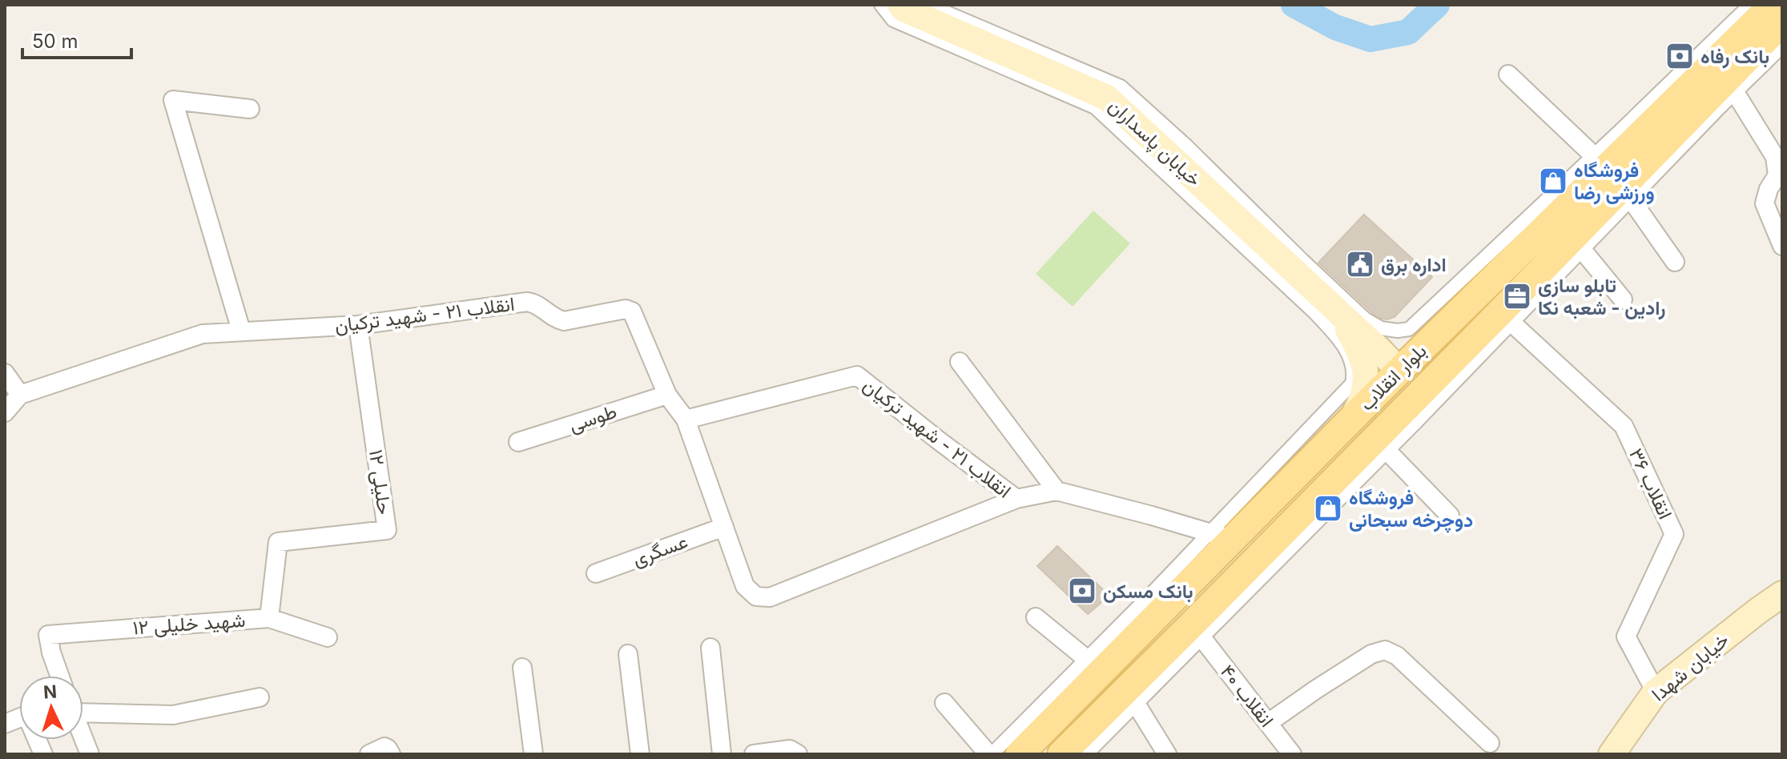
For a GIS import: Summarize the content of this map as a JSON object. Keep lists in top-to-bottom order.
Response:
{
  "streets": {
    "main road": ["خیابان پاسداران", "بلوار انقلاب", "خیابان شهدا"],
    "street": [
      "انقلاب ۲۱ - شهید ترکیان",
      "طوسی",
      "حلیلی ۱۲",
      "انقلاب ۳۶",
      "عسگری",
      "شهید خلیلی ۱۲",
      "انقلاب ۴۰"
    ]
  },
  "crossings": [
    ["خیابان پاسداران", "بلوار انقلاب"],
    ["انقلاب ۲۱ - شهید ترکیان", "بلوار انقلاب"],
    ["انقلاب ۲۱ - شهید ترکیان", "طوسی"],
    ["انقلاب ۲۱ - شهید ترکیان", "حلیلی ۱۲"],
    ["بلوار انقلاب", "انقلاب ۳۶"],
    ["حلیلی ۱۲", "شهید خلیلی ۱۲"],
    ["انقلاب ۳۶", "خیابان شهدا"]
  ],
  "places": {
    "bank": ["بانک رفاه", "بانک مسکن"],
    "shop": ["فروشگاه ورزشی رضا", "فروشگاه دوچرخه سبحانی"],
    "public building": ["اداره برق"],
    "office": ["تابلو سازی رادین - شعبه نکا"]
  },
  "scale_bar": "50 m",
  "north": "top"
}
